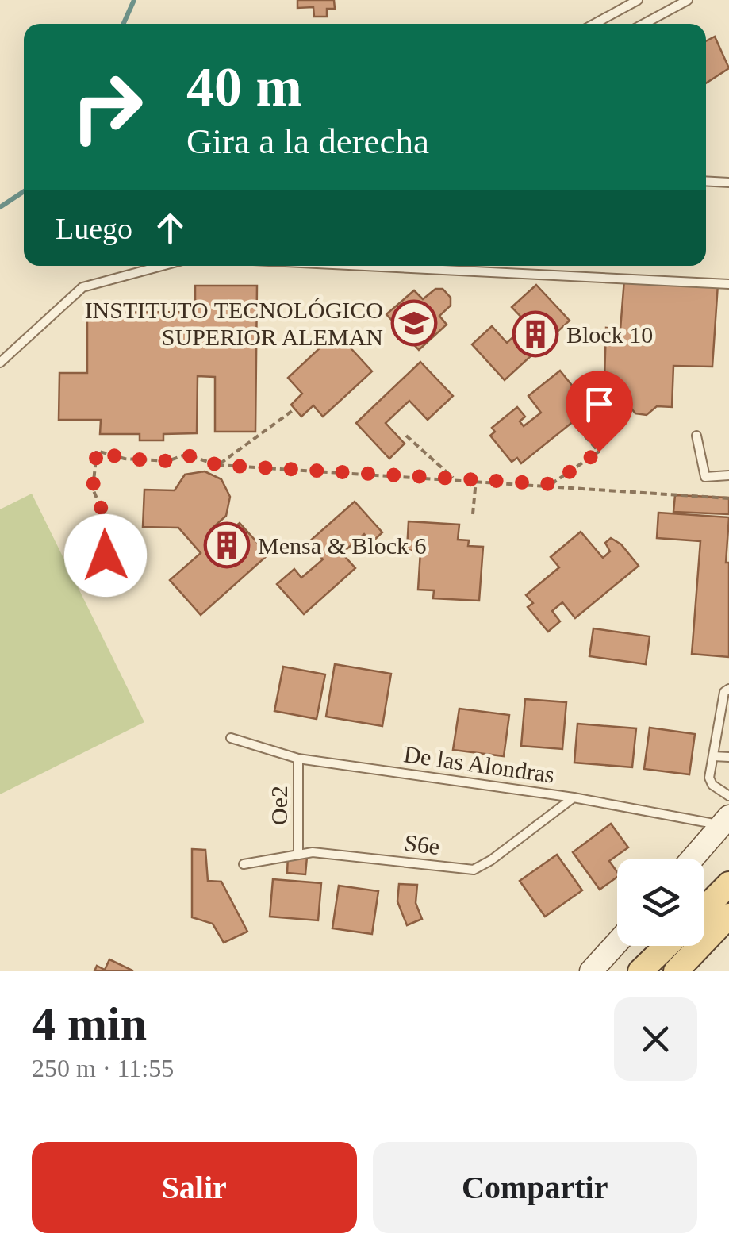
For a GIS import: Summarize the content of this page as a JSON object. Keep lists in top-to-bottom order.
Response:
{
  "streets": {
    "lane": ["De las Alondras", "Oe2", "S6e"]
  },
  "crossings": [
    ["De las Alondras", "Oe2"],
    ["De las Alondras", "S6e"],
    ["Oe2", "S6e"]
  ],
  "places": {
    "school or university": ["INSTITUTO TECNOLÓGICO SUPERIOR ALEMAN"],
    "building": ["Block 10", "Mensa & Block 6"]
  },
  "page": {
    "turn": ["40 m", "Gira a la derecha"],
    "then": "Luego",
    "heading": ["4 min", "250 m · 11:55"],
    "buttons": ["Salir", "Compartir"]
  }
}
